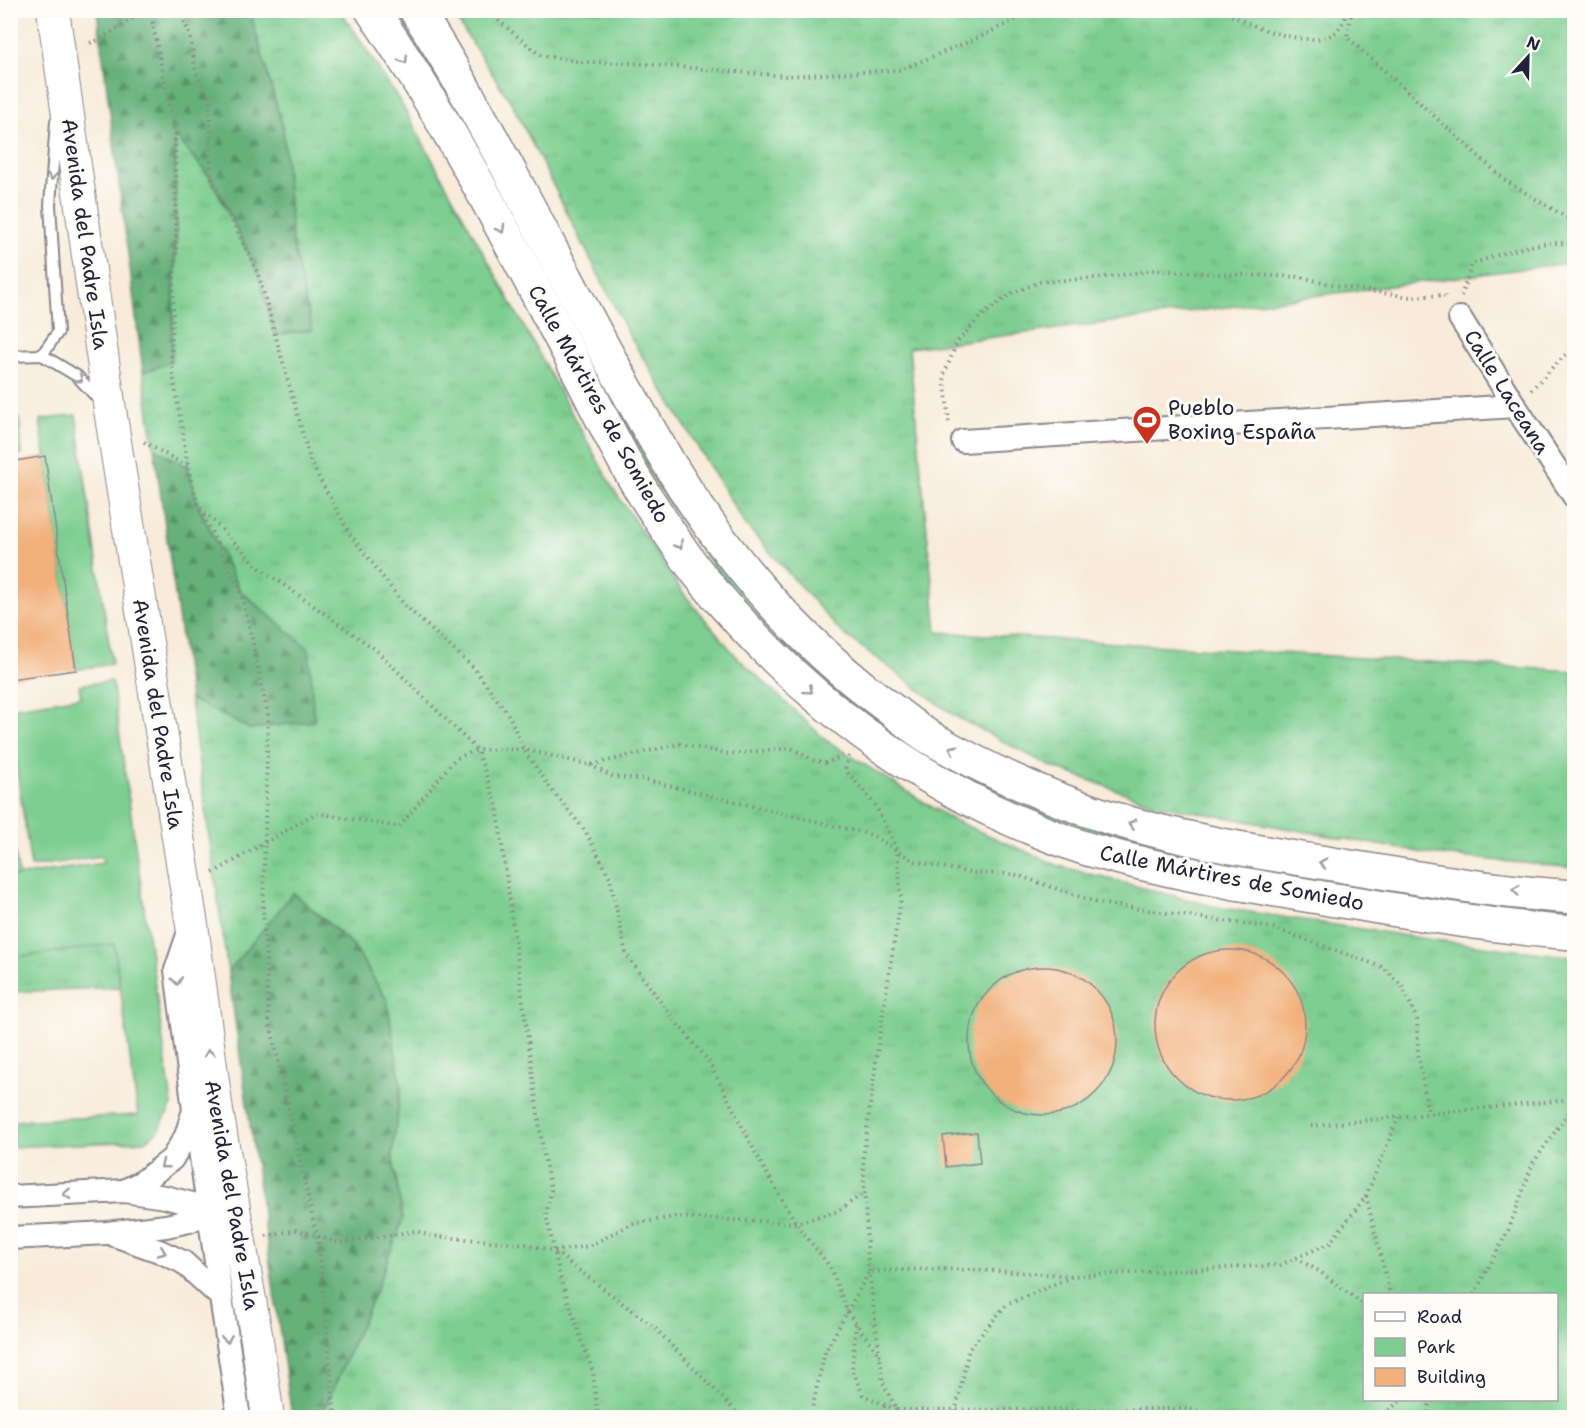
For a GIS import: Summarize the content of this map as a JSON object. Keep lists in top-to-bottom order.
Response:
{
  "streets": {
    "main road": ["Avenida del Padre Isla", "Calle Mártires de Somiedo"],
    "street": ["Calle Laceana"]
  },
  "places": {
    "sports": ["Pueblo Boxing España"]
  },
  "legend": ["Road", "Park", "Building"],
  "north": "top"
}
